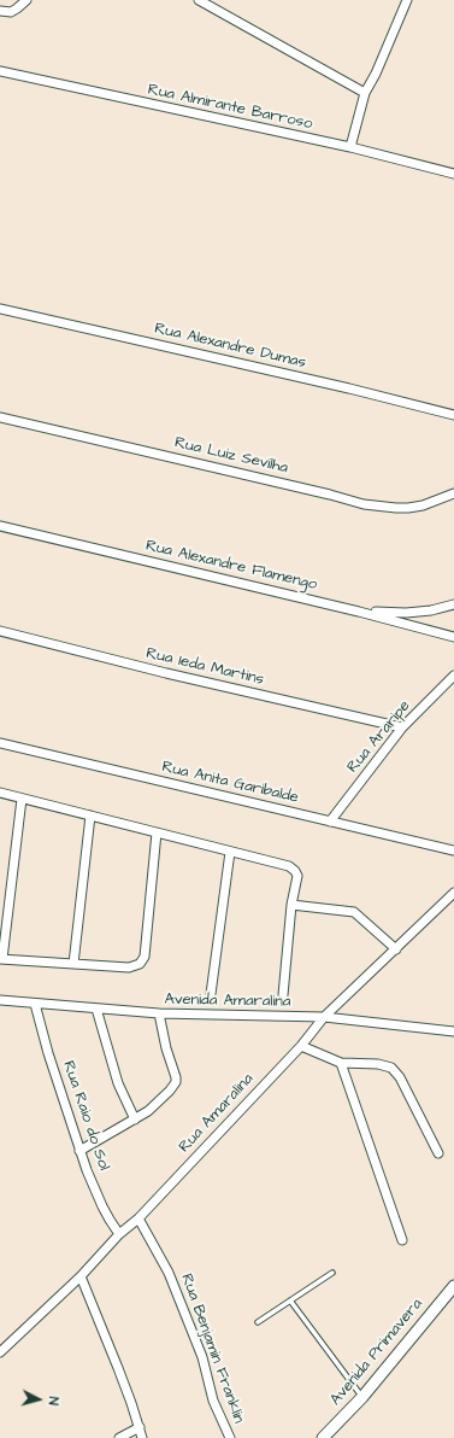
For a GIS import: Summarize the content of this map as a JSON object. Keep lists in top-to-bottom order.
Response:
{
  "streets": {
    "street": [
      "Rua Almirante Barroso",
      "Rua Alexandre Dumas",
      "Rua Luiz Sevilha",
      "Rua Alexandre Flamengo",
      "Rua Ieda Martins",
      "Rua Araripe",
      "Rua Anita Garibalde",
      "Avenida Amaralina",
      "Rua Amaralina",
      "Rua Raio do Sol",
      "Rua Benjamin Franklin",
      "Avenida Primavera"
    ]
  },
  "crossings": [
    ["Rua Ieda Martins", "Rua Araripe"],
    ["Rua Araripe", "Rua Anita Garibalde"],
    ["Avenida Amaralina", "Rua Amaralina"],
    ["Avenida Amaralina", "Rua Raio do Sol"],
    ["Rua Amaralina", "Rua Raio do Sol"],
    ["Rua Amaralina", "Rua Benjamin Franklin"]
  ],
  "north": "right"
}
